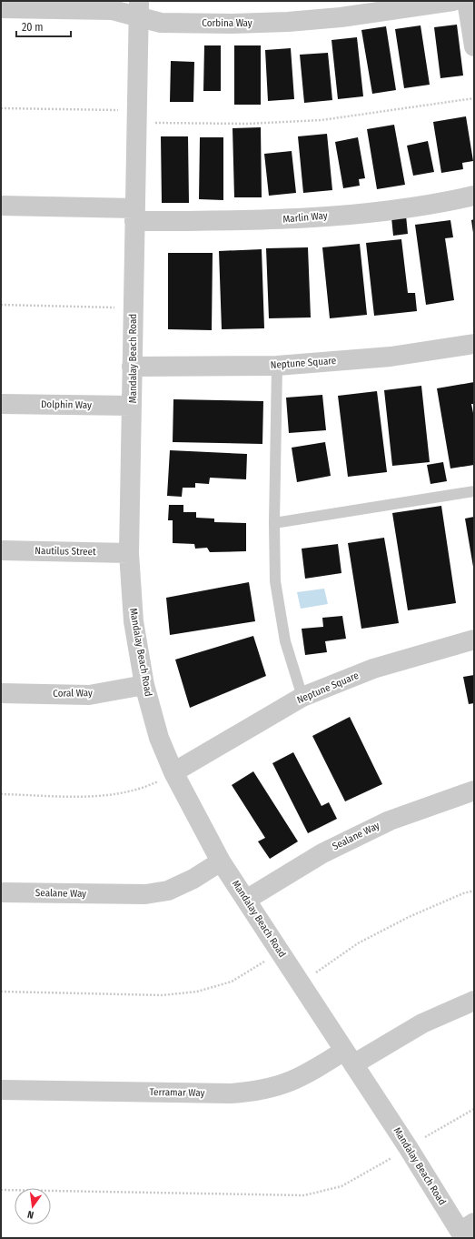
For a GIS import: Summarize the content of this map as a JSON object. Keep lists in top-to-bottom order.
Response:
{
  "streets": {
    "street": [
      "Corbina Way",
      "Marlin Way",
      "Mandalay Beach Road",
      "Neptune Square",
      "Dolphin Way",
      "Nautilus Street",
      "Coral Way",
      "Sealane Way",
      "Terramar Way"
    ]
  },
  "crossings": [
    ["Corbina Way", "Mandalay Beach Road"],
    ["Marlin Way", "Mandalay Beach Road"],
    ["Mandalay Beach Road", "Neptune Square"],
    ["Mandalay Beach Road", "Dolphin Way"],
    ["Mandalay Beach Road", "Nautilus Street"],
    ["Mandalay Beach Road", "Coral Way"],
    ["Mandalay Beach Road", "Sealane Way"],
    ["Mandalay Beach Road", "Terramar Way"]
  ],
  "scale_bar": "20 m",
  "north": "bottom"
}
